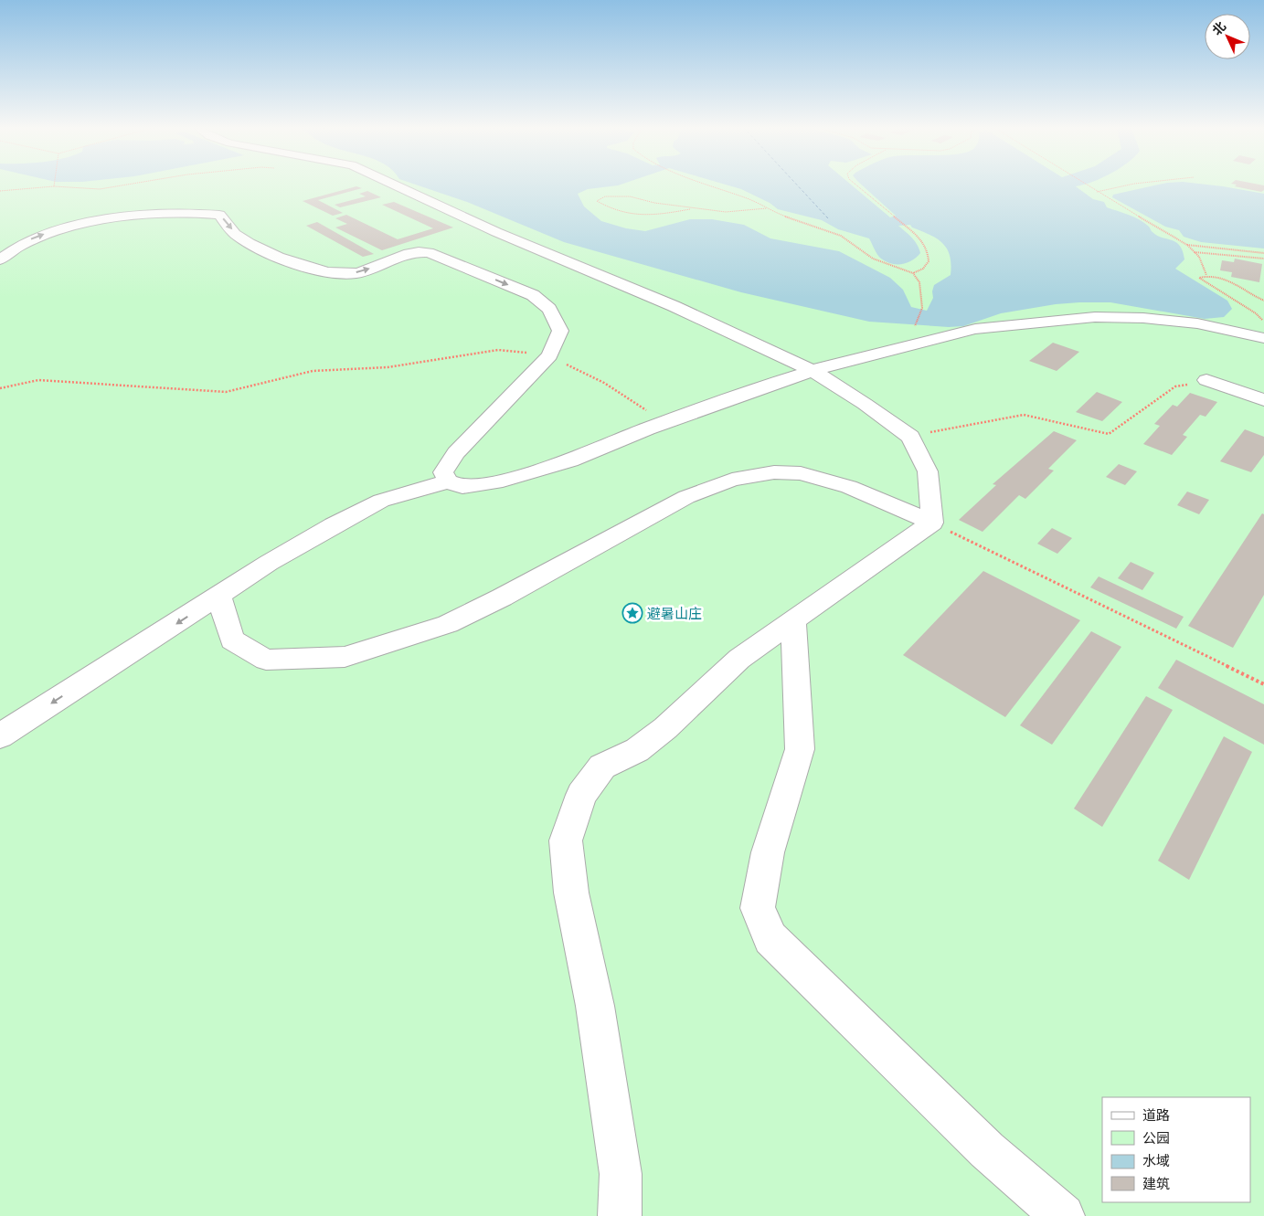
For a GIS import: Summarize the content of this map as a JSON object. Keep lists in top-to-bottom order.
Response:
{
  "places": {
    "place": ["避暑山庄"]
  },
  "legend": [
    "道路",
    "公园",
    "水域",
    "建筑"
  ],
  "north": "top left"
}
